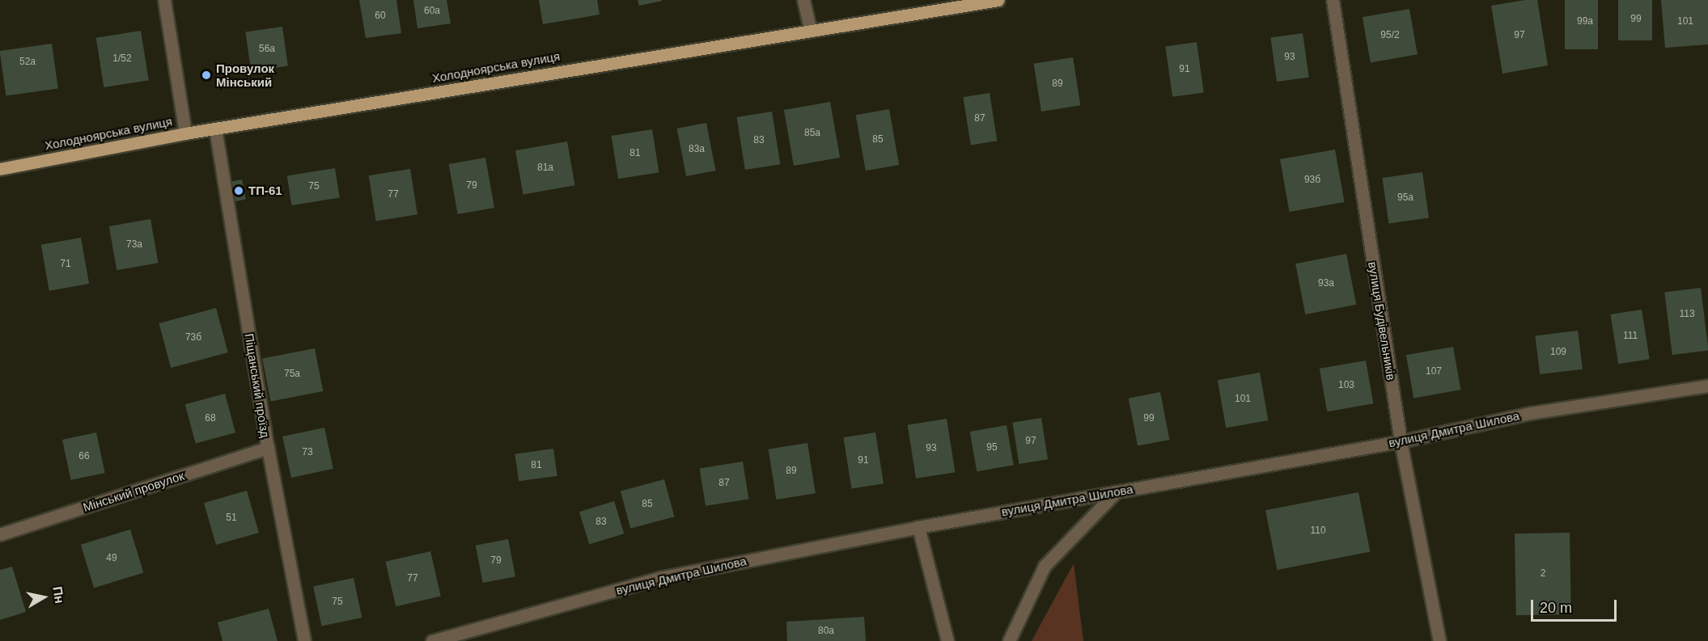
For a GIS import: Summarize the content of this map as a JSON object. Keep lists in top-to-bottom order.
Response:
{
  "streets": {
    "main road": ["Холодноярська вулиця"],
    "street": [
      "вулиця Будівельників",
      "Піщанський проїзд",
      "вулиця Дмитра Шилова",
      "Мінський провулок"
    ]
  },
  "crossings": [
    ["Холодноярська вулиця", "Піщанський проїзд"],
    ["вулиця Будівельників", "вулиця Дмитра Шилова"],
    ["Піщанський проїзд", "Мінський провулок"]
  ],
  "places": ["Провулок Мінський", "ТП-61"],
  "house_numbers": [
    "60а",
    "60",
    "99",
    "99а",
    "101",
    "95/2",
    "97",
    "56а",
    "93",
    "1/52",
    "52а",
    "91",
    "89",
    "87",
    "85а",
    "85",
    "83",
    "83а",
    "81",
    "81а",
    "93б",
    "79",
    "75",
    "77",
    "95а",
    "73а",
    "71",
    "93а",
    "113",
    "111",
    "73б",
    "109",
    "107",
    "75а",
    "103",
    "101",
    "68",
    "99",
    "97",
    "95",
    "93",
    "73",
    "66",
    "91",
    "81",
    "89",
    "87",
    "85",
    "51",
    "83",
    "110",
    "49",
    "79",
    "2",
    "77",
    "75",
    "80а"
  ],
  "scale_bar": "20 m",
  "north": "right"
}
